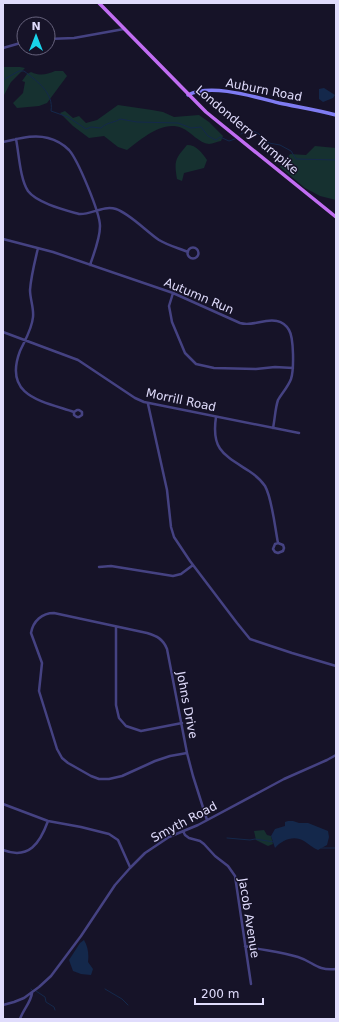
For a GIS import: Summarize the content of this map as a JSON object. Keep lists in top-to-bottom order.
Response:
{
  "streets": {
    "main road": ["Londonderry Turnpike"],
    "street": [
      "Auburn Road",
      "Autumn Run",
      "Morrill Road",
      "Johns Drive",
      "Smyth Road",
      "Jacob Avenue"
    ]
  },
  "crossings": [
    ["Auburn Road", "Londonderry Turnpike"],
    ["Autumn Run", "Morrill Road"],
    ["Johns Drive", "Smyth Road"],
    ["Smyth Road", "Jacob Avenue"]
  ],
  "scale_bar": "200 m",
  "north": "top"
}
